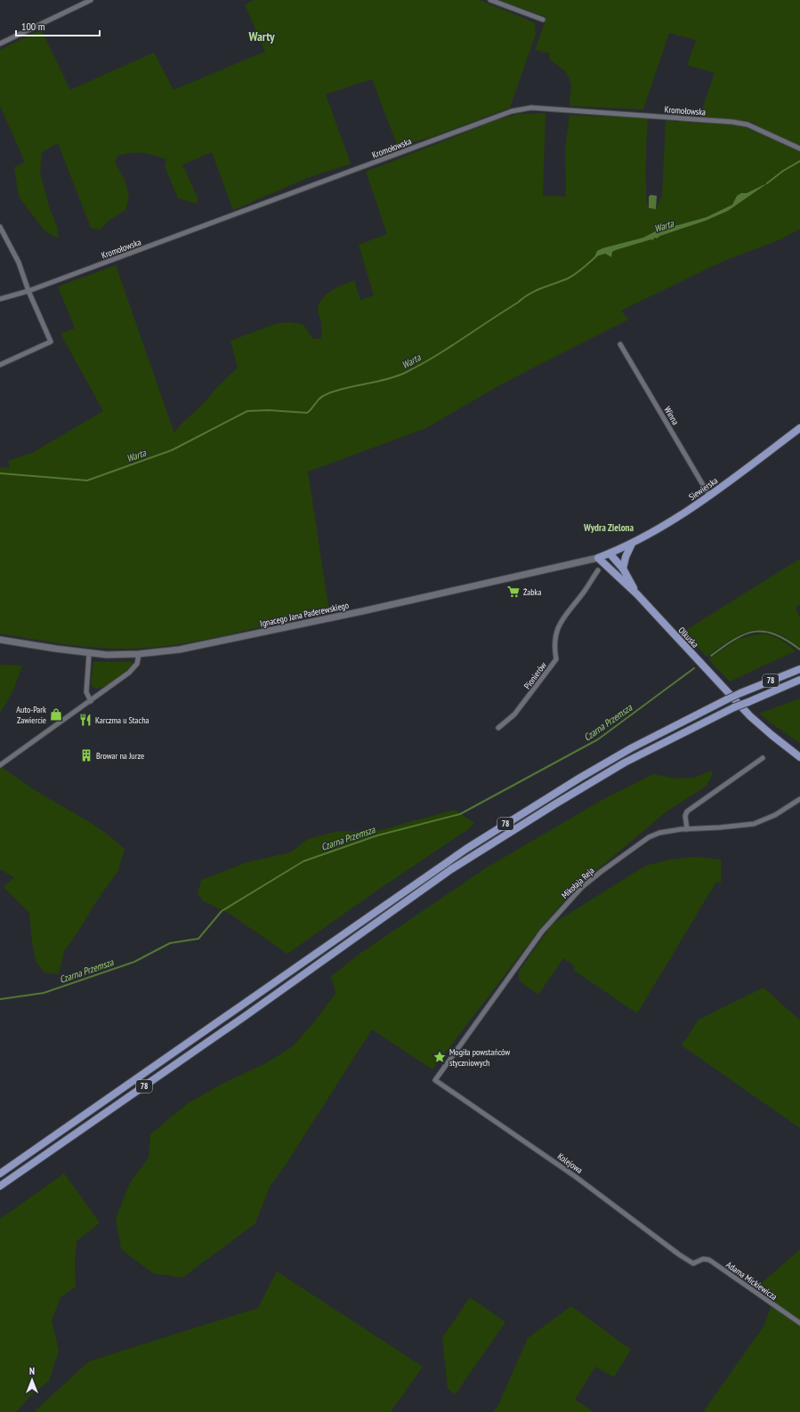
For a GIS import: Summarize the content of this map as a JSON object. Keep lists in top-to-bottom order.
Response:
{
  "streets": {
    "main road": [
      "Siewierska",
      "Ignacego Jana Paderewskiego",
      "Olkuska",
      "78"
    ],
    "street": [
      "Kromołowska",
      "Winna",
      "Pionierów",
      "Mikołaja Reja",
      "Kolejowa",
      "Adama Mickiewicza"
    ]
  },
  "crossings": [
    ["Winna", "Siewierska"],
    ["Siewierska", "Ignacego Jana Paderewskiego"],
    ["Siewierska", "Olkuska"],
    ["Ignacego Jana Paderewskiego", "Olkuska"],
    ["Olkuska", "78"],
    ["Mikołaja Reja", "Kolejowa"],
    ["Kolejowa", "Adama Mickiewicza"]
  ],
  "districts": ["Warty", "Wydra Zielona"],
  "water": ["Warta", "Czarna Przemsza"],
  "places": {
    "supermarket": ["Żabka"],
    "shop": ["Auto-Park Zawiercie"],
    "restaurant": ["Karczma u Stacha"],
    "building": ["Browar na Jurze"],
    "place": ["Mogiła powstańców styczniowych"]
  },
  "scale_bar": "100 m",
  "north": "top"
}
